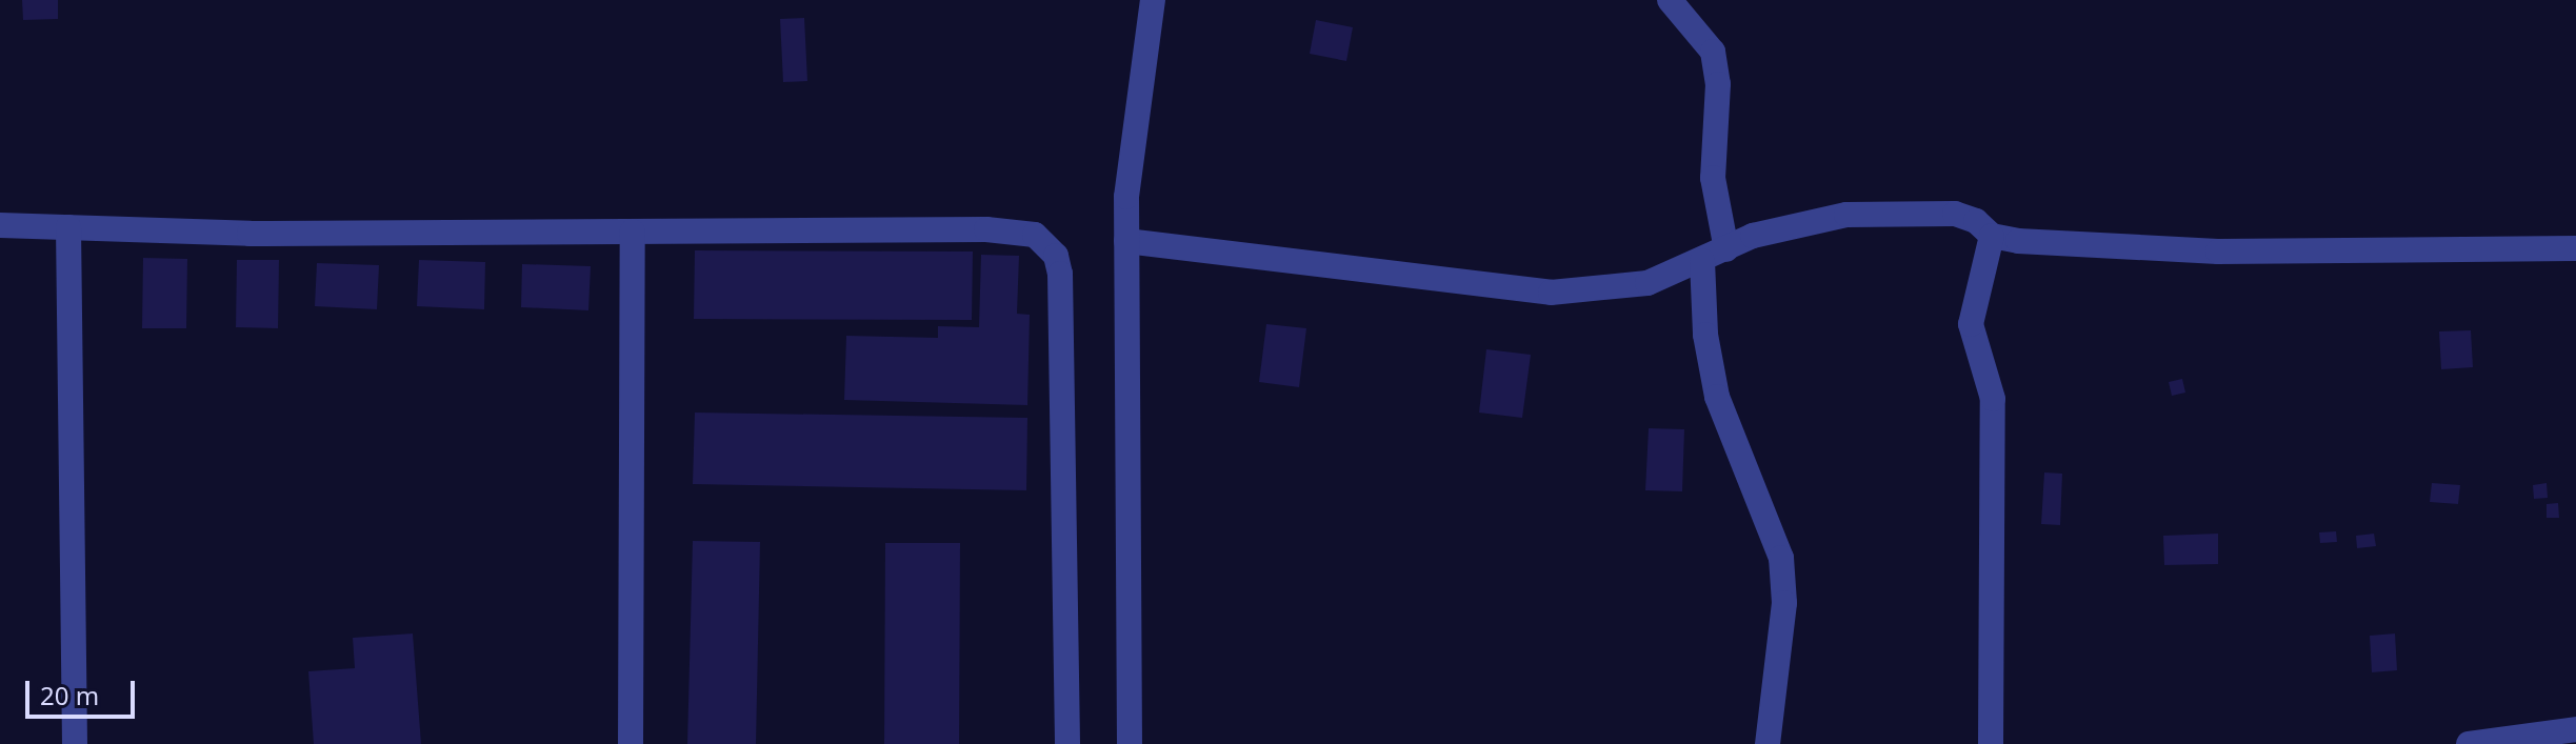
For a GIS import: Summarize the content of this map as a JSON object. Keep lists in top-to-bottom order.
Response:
{
  "scale_bar": "20 m"
}
